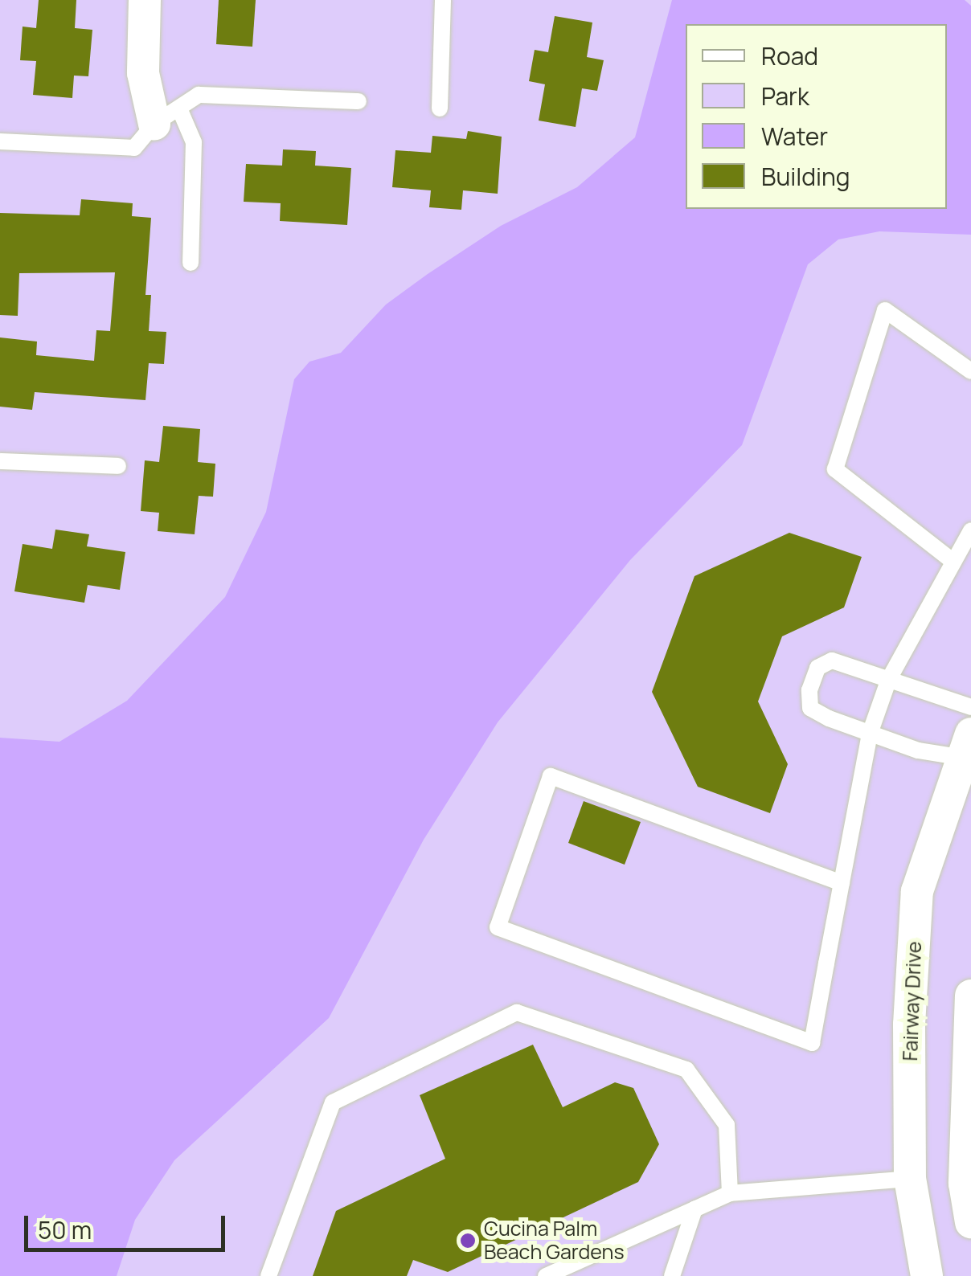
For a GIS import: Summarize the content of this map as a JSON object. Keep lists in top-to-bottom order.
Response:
{
  "streets": {
    "street": ["Fairway Drive"]
  },
  "places": ["Cucina Palm Beach Gardens"],
  "legend": [
    "Road",
    "Park",
    "Water",
    "Building"
  ],
  "scale_bar": "50 m"
}
